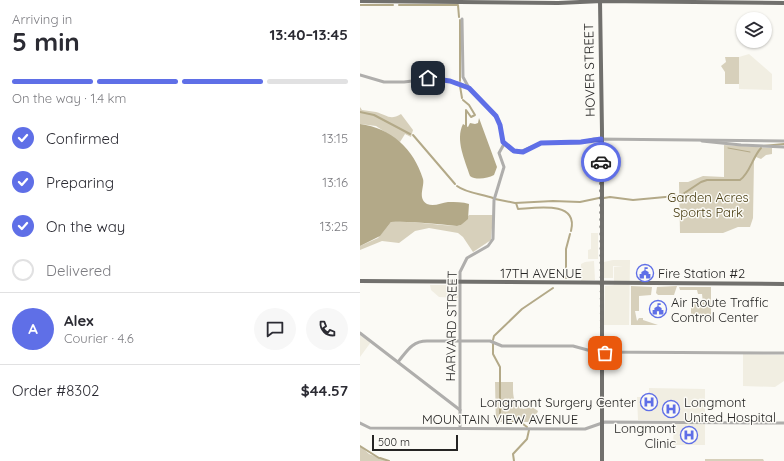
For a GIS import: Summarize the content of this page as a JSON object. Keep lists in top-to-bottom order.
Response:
{
  "streets": {
    "main road": ["HOVER STREET", "17TH AVENUE"],
    "street": ["HARVARD STREET", "MOUNTAIN VIEW AVENUE"]
  },
  "crossings": [
    ["HOVER STREET", "17TH AVENUE"],
    ["HOVER STREET", "MOUNTAIN VIEW AVENUE"],
    ["17TH AVENUE", "HARVARD STREET"],
    ["HARVARD STREET", "MOUNTAIN VIEW AVENUE"]
  ],
  "parks": ["Garden Acres Sports Park"],
  "places": {
    "public building": ["Fire Station #2", "Air Route Traffic Control Center"],
    "hospital": ["Longmont Surgery Center", "Longmont United Hospital", "Longmont Clinic"]
  },
  "scale_bar": "500 m",
  "page": {
    "heading": ["5 min", "Arriving in", "13:40–13:45"],
    "panel": [
      "Alex",
      "Courier · 4.6",
      "Order #8302",
      "$44.57"
    ],
    "bar": "On the way · 1.4 km",
    "list": [
      ["Confirmed", "13:15"],
      ["Preparing", "13:16"],
      ["On the way", "13:25"],
      "Delivered"
    ],
    "round": "A",
    "scale": "500 m"
  }
}
